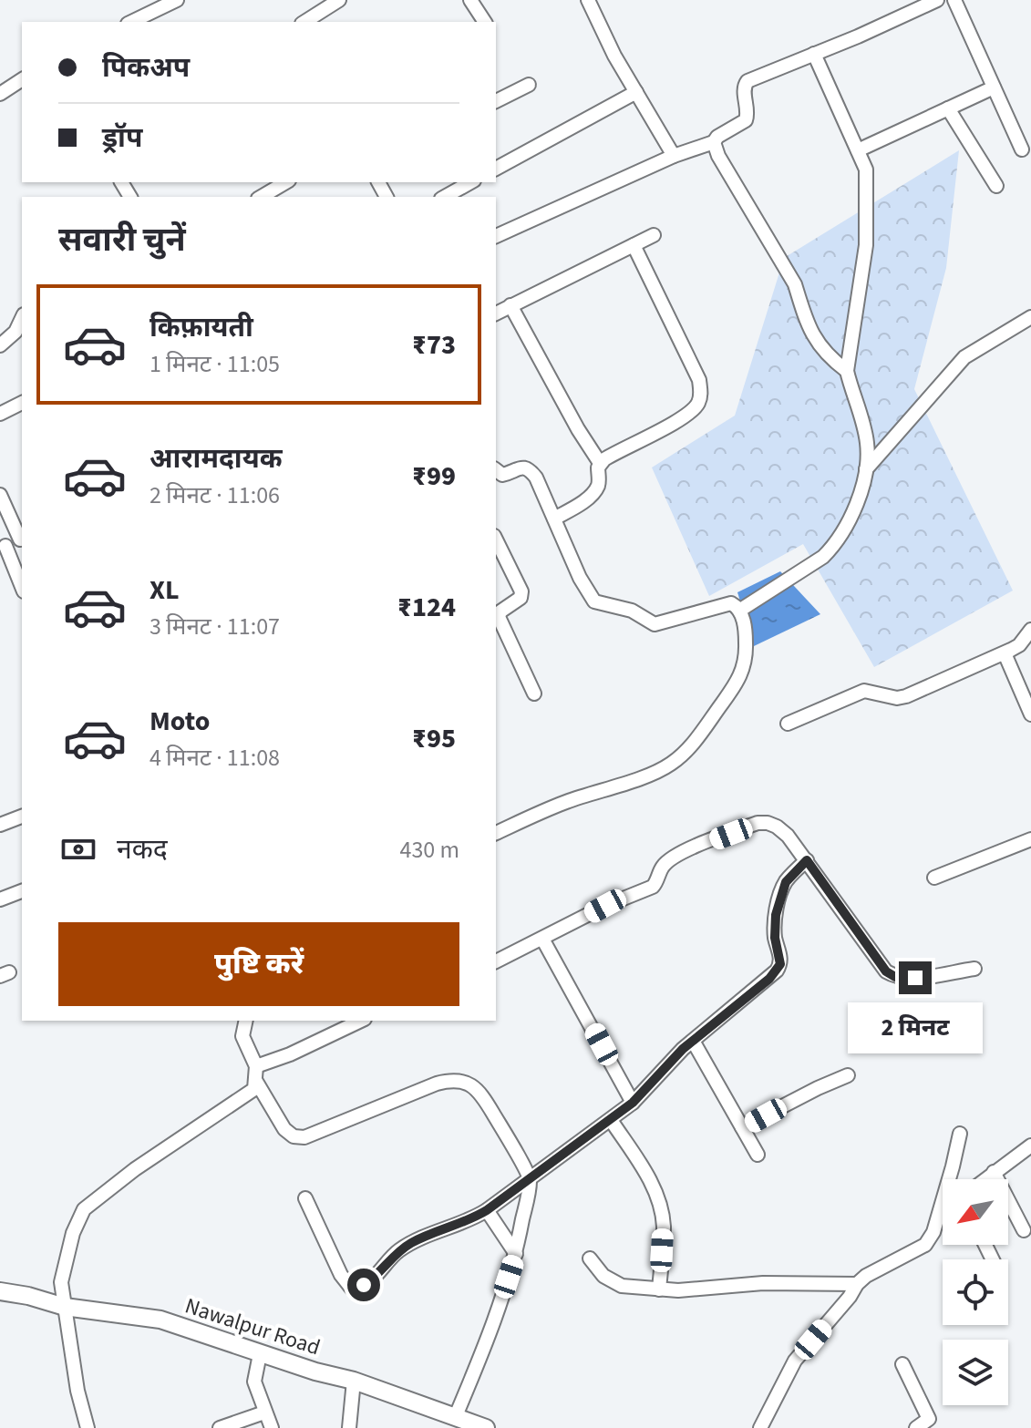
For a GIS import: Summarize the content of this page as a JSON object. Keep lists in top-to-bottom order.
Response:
{
  "streets": {
    "street": ["Nawalpur Road"]
  },
  "north": "bottom left",
  "page": {
    "banner": ["पिकअप", "ड्रॉप"],
    "heading": "सवारी चुनें",
    "list": [
      {
        "name": "किफ़ायती",
        "note": "1 मिनट · 11:05",
        "value": "₹73"
      },
      {
        "name": "आरामदायक",
        "note": "2 मिनट · 11:06",
        "value": "₹99"
      },
      {
        "name": "XL",
        "note": "3 मिनट · 11:07",
        "value": "₹124"
      },
      {
        "name": "Moto",
        "note": "4 मिनट · 11:08",
        "value": "₹95"
      }
    ],
    "pay": ["नकद", "430 m"],
    "buttons": "पुष्टि करें",
    "bubble": "2 मिनट"
  }
}
